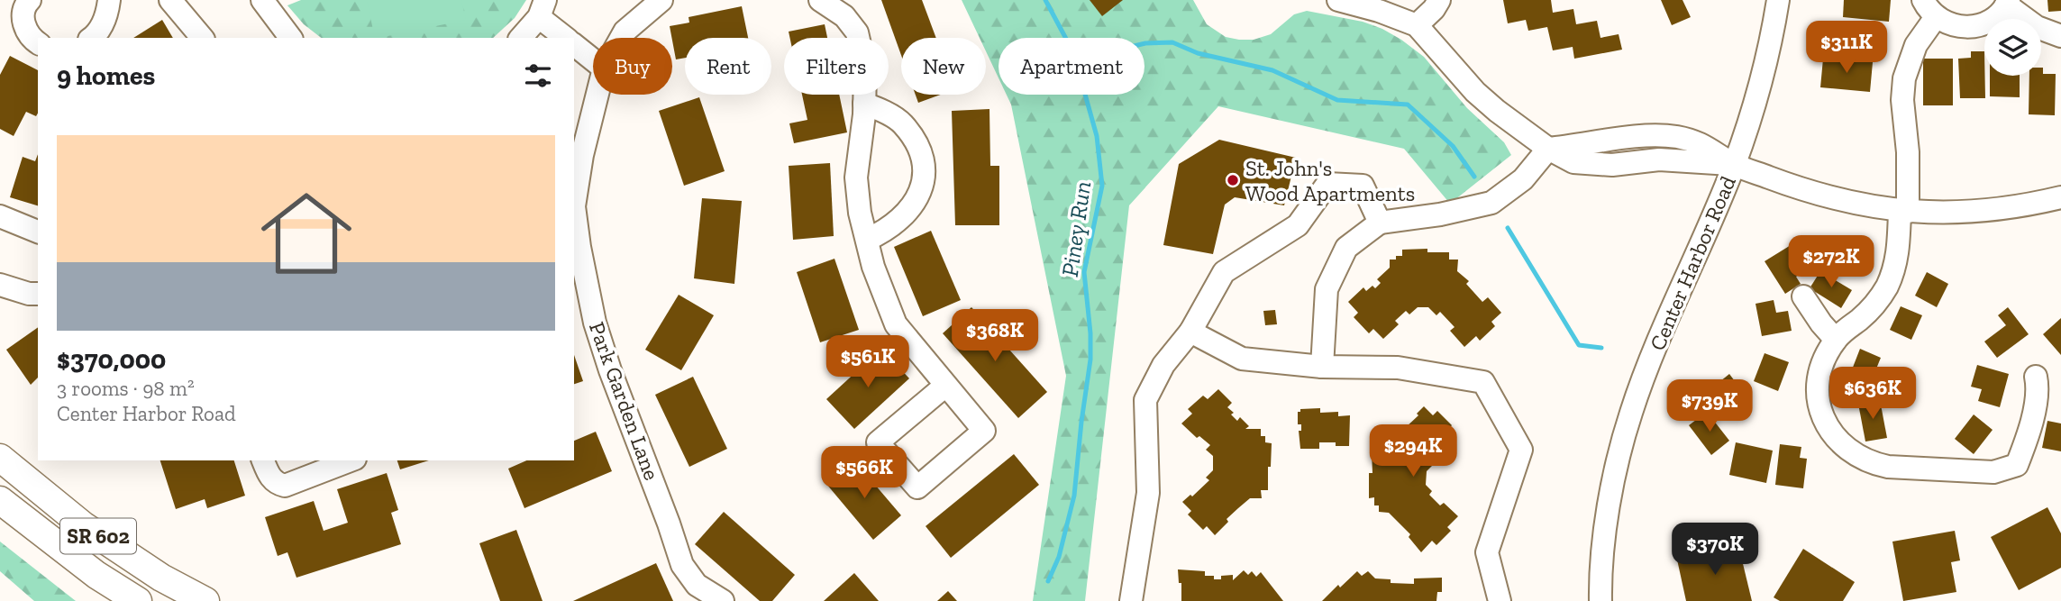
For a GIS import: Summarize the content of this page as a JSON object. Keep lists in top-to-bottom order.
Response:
{
  "streets": {
    "main road": ["SR 602"],
    "street": ["Center Harbor Road", "Park Garden Lane"]
  },
  "water": ["Piney Run"],
  "places": ["St. John's Wood Apartments"],
  "page": {
    "price": [
      "$311K",
      "$272K",
      "$368K",
      "$561K",
      "$636K",
      "$739K",
      "$294K",
      "$566K",
      "$370K"
    ],
    "chip": [
      "Buy",
      "Rent",
      "Filters",
      "New",
      "Apartment"
    ],
    "heading": "9 homes",
    "list": [
      {
        "name": "$370,000",
        "note": "3 rooms · 98 m² · Center Harbor Road"
      }
    ]
  }
}
